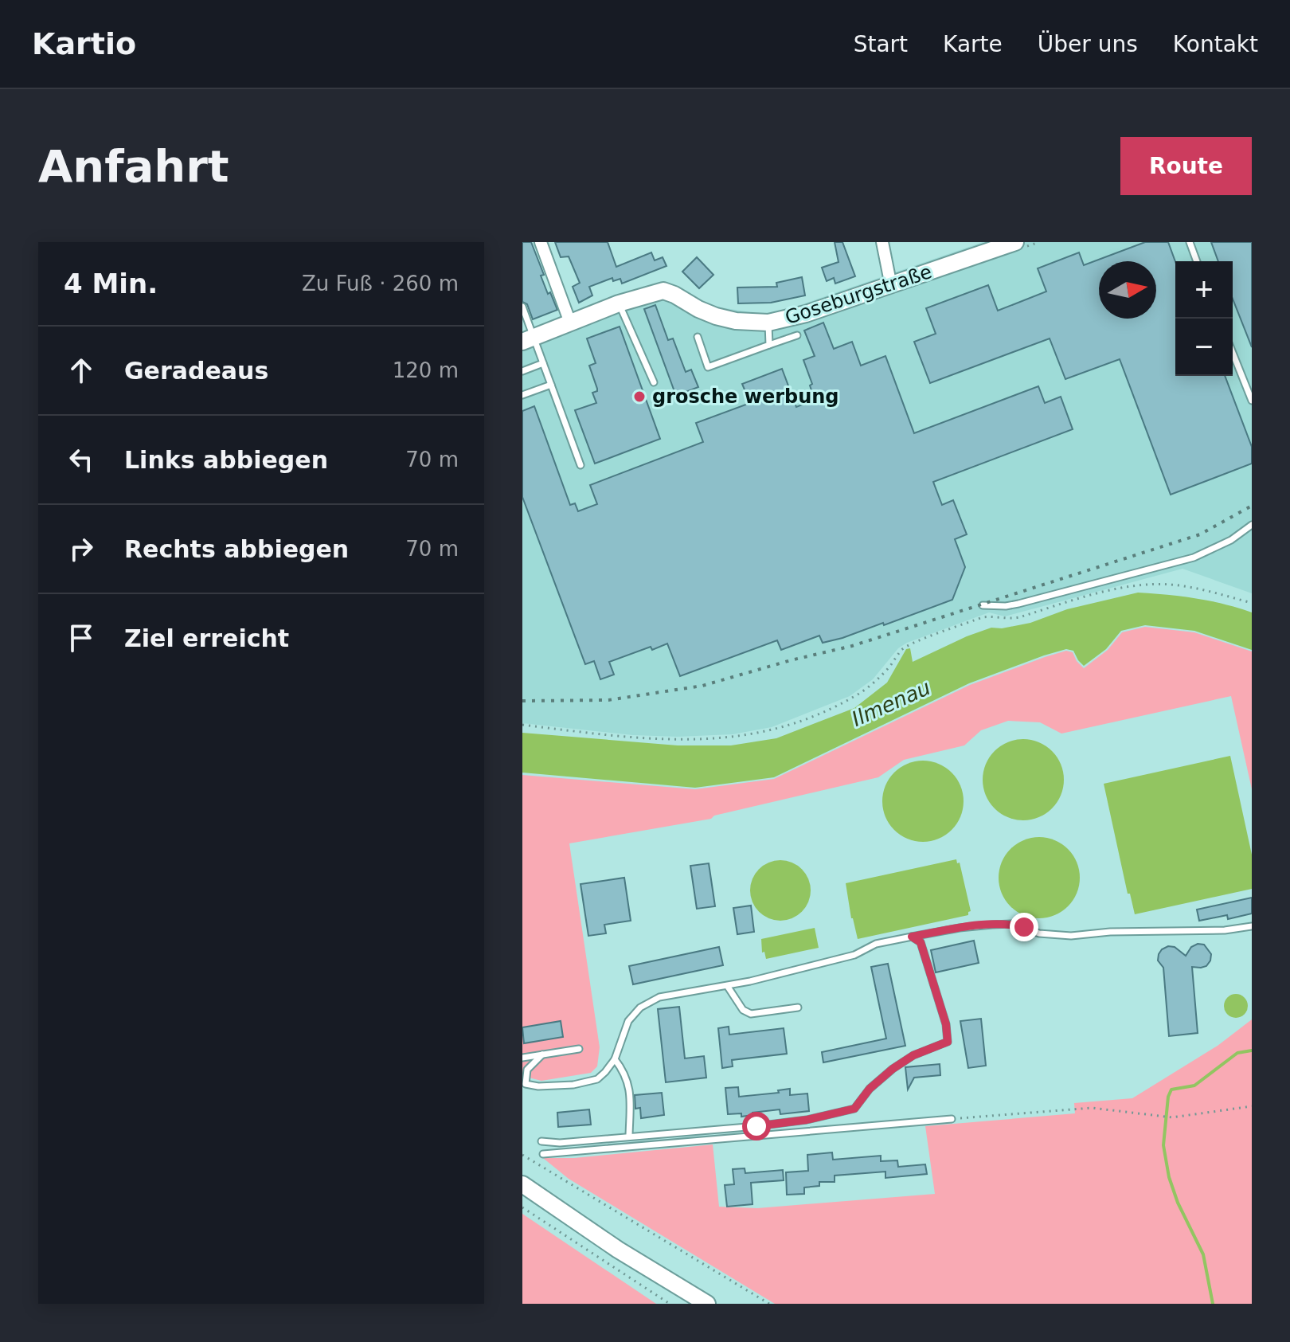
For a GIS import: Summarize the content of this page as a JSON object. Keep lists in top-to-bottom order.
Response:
{
  "streets": {
    "street": ["Goseburgstraße"]
  },
  "water": ["Ilmenau"],
  "places": ["grosche werbung"],
  "north": "right",
  "page": {
    "header": "Kartio",
    "nav": [
      "Start",
      "Karte",
      "Über uns",
      "Kontakt"
    ],
    "buttons": "Route",
    "title": "Anfahrt",
    "heading": ["4 Min.", "Zu Fuß · 260 m"],
    "map_buttons": ["+", "−"],
    "list": [
      ["Geradeaus", "120 m"],
      ["Links abbiegen", "70 m"],
      ["Rechts abbiegen", "70 m"],
      "Ziel erreicht"
    ]
  }
}
